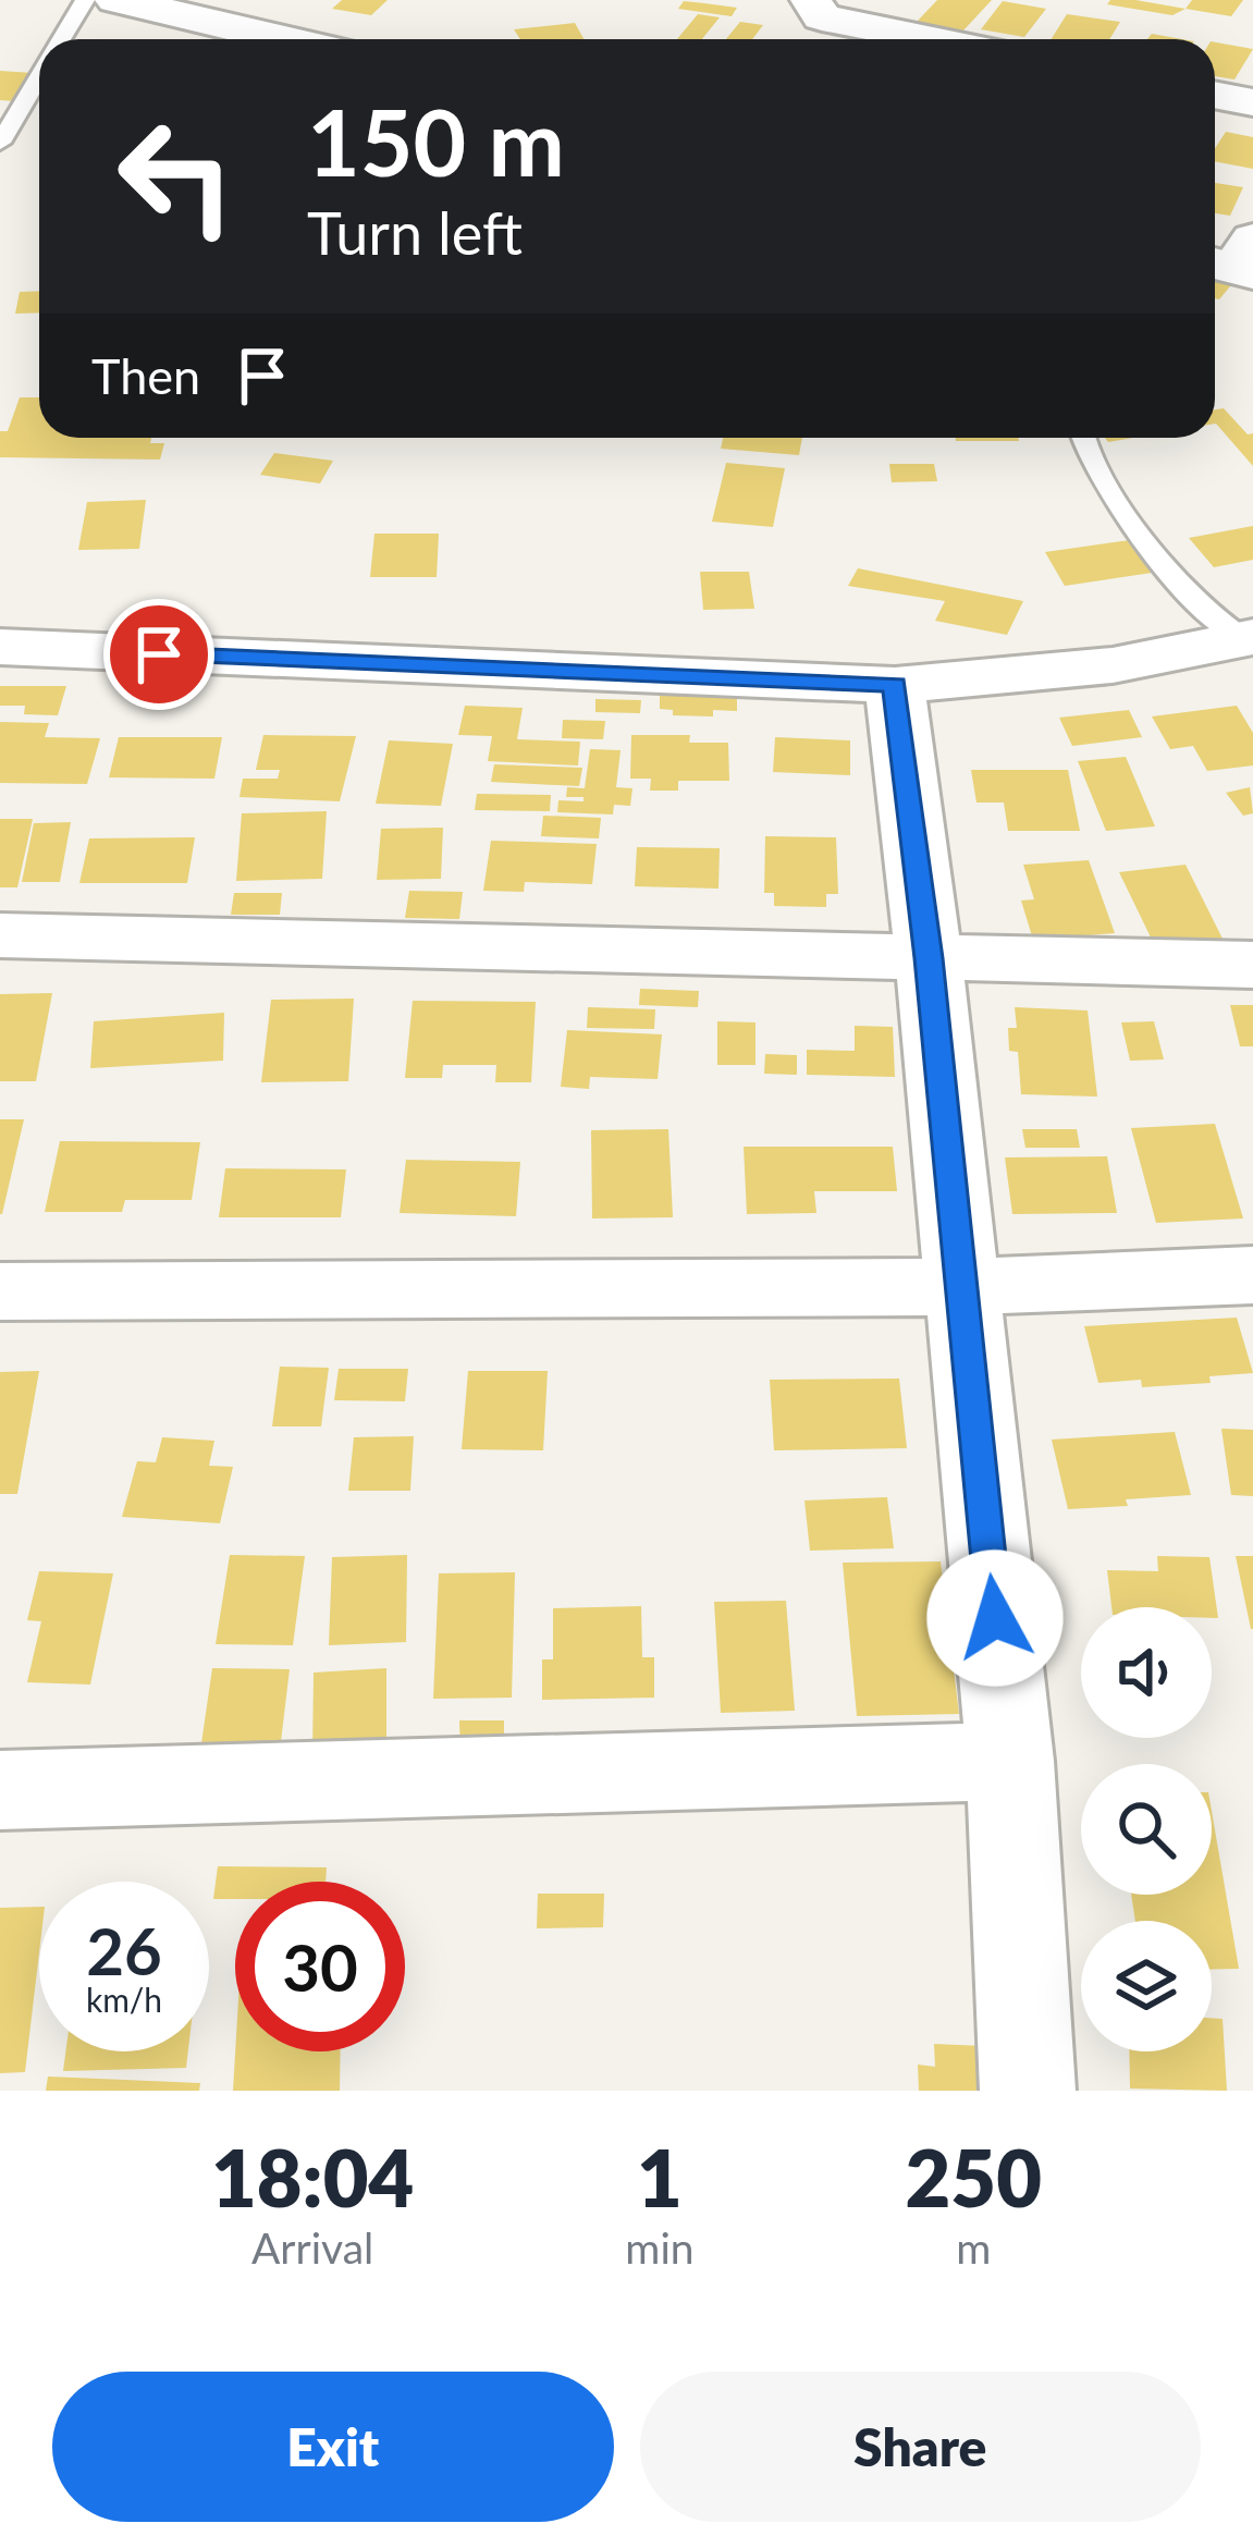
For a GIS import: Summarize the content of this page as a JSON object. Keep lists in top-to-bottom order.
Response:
{
  "page": {
    "turn": ["150 m", "Turn left"],
    "then": "Then",
    "speed": "26 km/h",
    "limit": "30",
    "eta": [
      "18:04",
      "Arrival",
      "1",
      "min",
      "250",
      "m"
    ],
    "buttons": ["Exit", "Share"]
  }
}
